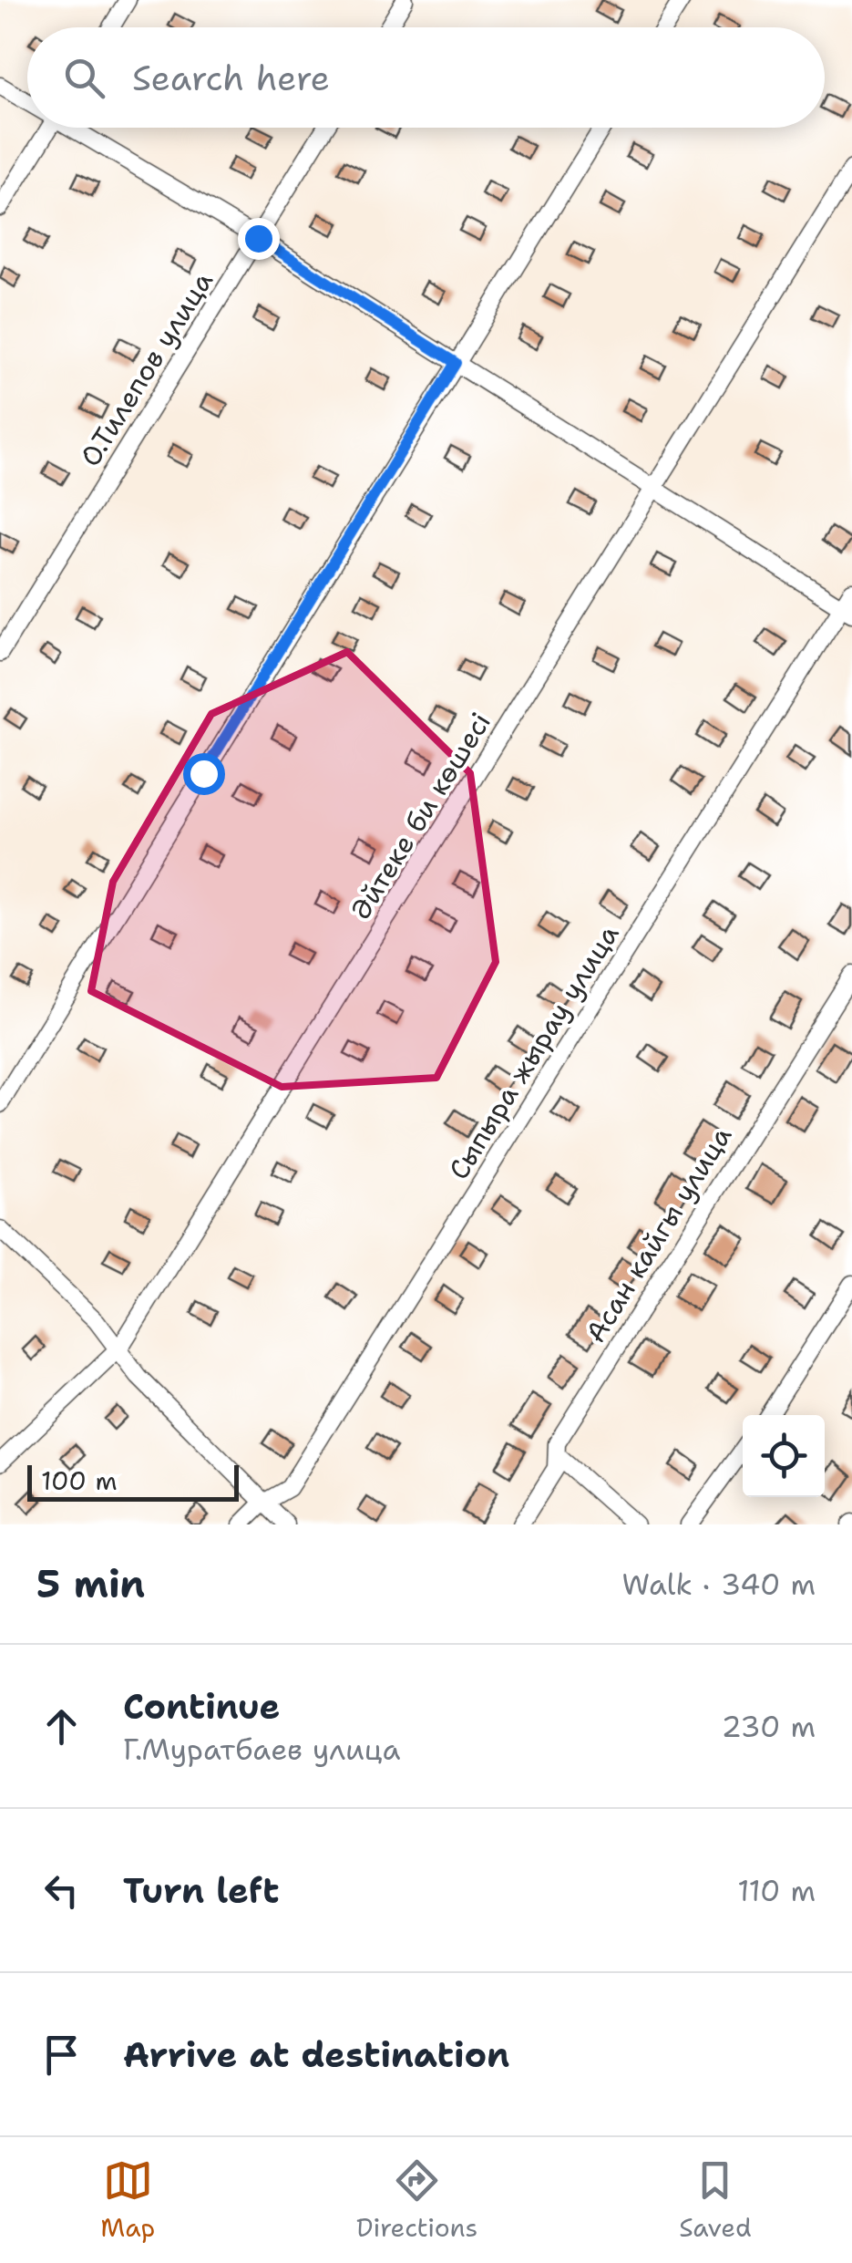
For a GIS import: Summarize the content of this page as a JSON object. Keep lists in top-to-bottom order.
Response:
{
  "streets": {
    "street": [
      "О.Тилепов улица",
      "Әйтеке би көшесі",
      "Сыпыра жырау улица",
      "Асан кайгы улица"
    ]
  },
  "scale_bar": "100 m",
  "page": {
    "search": "Search here",
    "scale": "100 m",
    "heading": ["5 min", "Walk · 340 m"],
    "list": [
      ["Continue", "Г.Муратбаев улица", "230 m"],
      ["Turn left", "110 m"],
      "Arrive at destination"
    ],
    "nav": ["Map", "Directions", "Saved"]
  }
}
